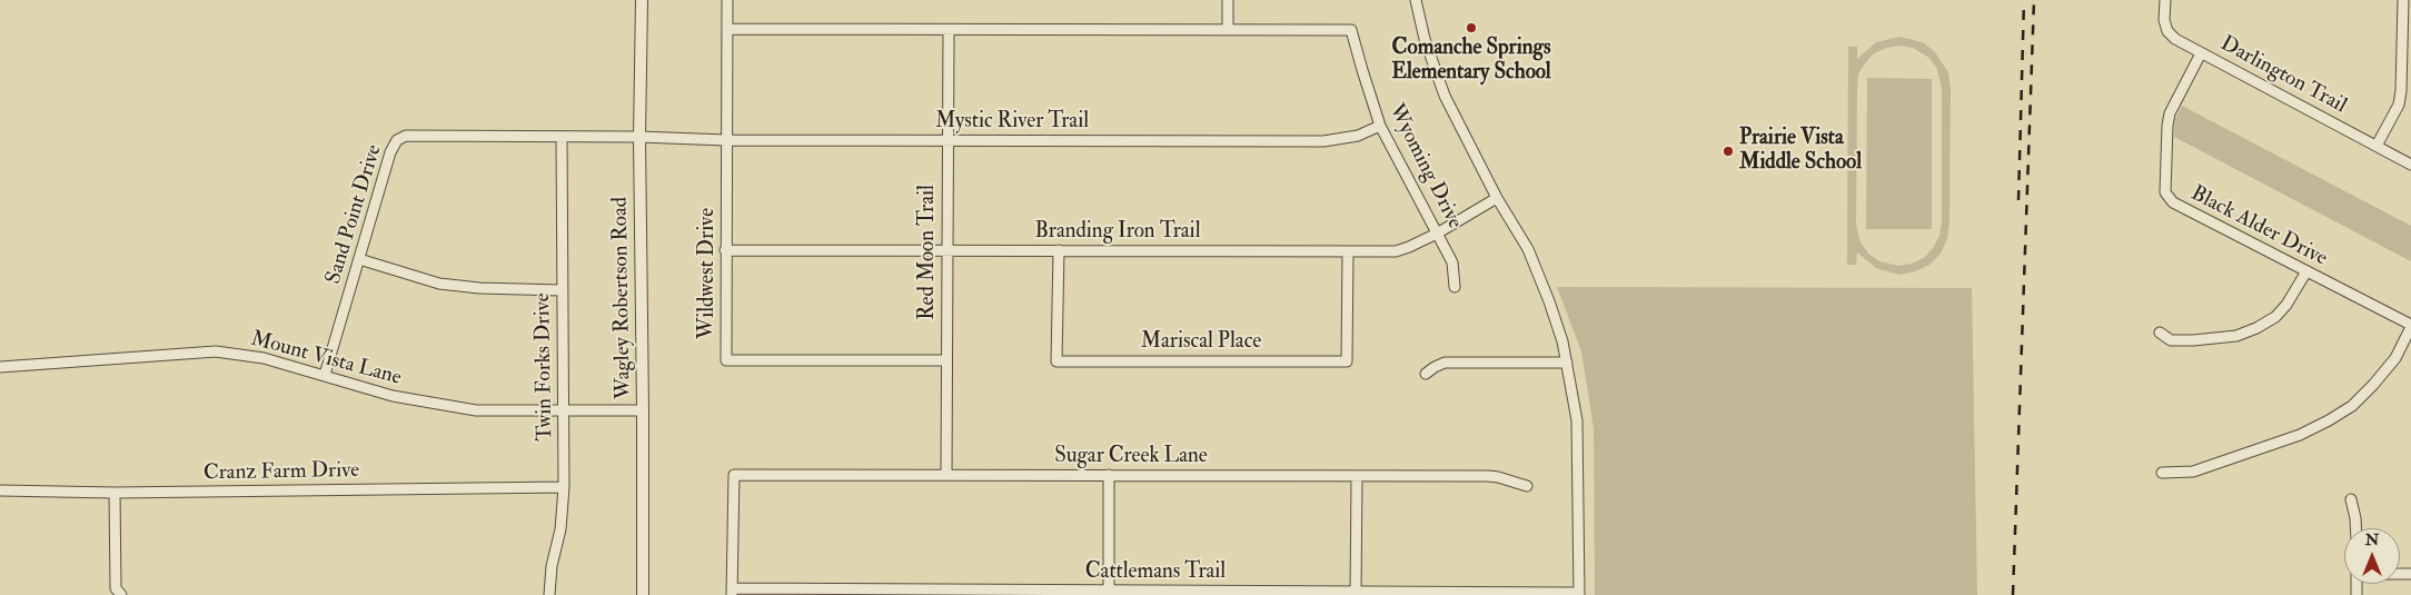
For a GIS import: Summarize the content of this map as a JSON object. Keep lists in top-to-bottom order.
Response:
{
  "streets": {
    "street": [
      "Darlington Trail",
      "Mystic River Trail",
      "Wyoming Drive",
      "Sand Point Drive",
      "Black Alder Drive",
      "Branding Iron Trail",
      "Red Moon Trail",
      "Wildwest Drive",
      "Wagley Robertson Road",
      "Mariscal Place",
      "Mount Vista Lane",
      "Twin Forks Drive",
      "Sugar Creek Lane",
      "Cranz Farm Drive",
      "Cattlemans Trail"
    ]
  },
  "crossings": [
    ["Darlington Trail", "Black Alder Drive"],
    ["Mystic River Trail", "Wyoming Drive"],
    ["Mystic River Trail", "Sand Point Drive"],
    ["Mystic River Trail", "Red Moon Trail"],
    ["Mystic River Trail", "Wildwest Drive"],
    ["Mystic River Trail", "Wagley Robertson Road"],
    ["Wyoming Drive", "Branding Iron Trail"],
    ["Sand Point Drive", "Wagley Robertson Road"],
    ["Sand Point Drive", "Mount Vista Lane"],
    ["Sand Point Drive", "Twin Forks Drive"],
    ["Branding Iron Trail", "Red Moon Trail"],
    ["Branding Iron Trail", "Wildwest Drive"],
    ["Branding Iron Trail", "Mariscal Place"],
    ["Red Moon Trail", "Wildwest Drive"],
    ["Red Moon Trail", "Sugar Creek Lane"],
    ["Wagley Robertson Road", "Mount Vista Lane"],
    ["Mount Vista Lane", "Twin Forks Drive"],
    ["Twin Forks Drive", "Cranz Farm Drive"],
    ["Sugar Creek Lane", "Cattlemans Trail"]
  ],
  "places": ["Comanche Springs Elementary School", "Prairie Vista Middle School"],
  "north": "top"
}
